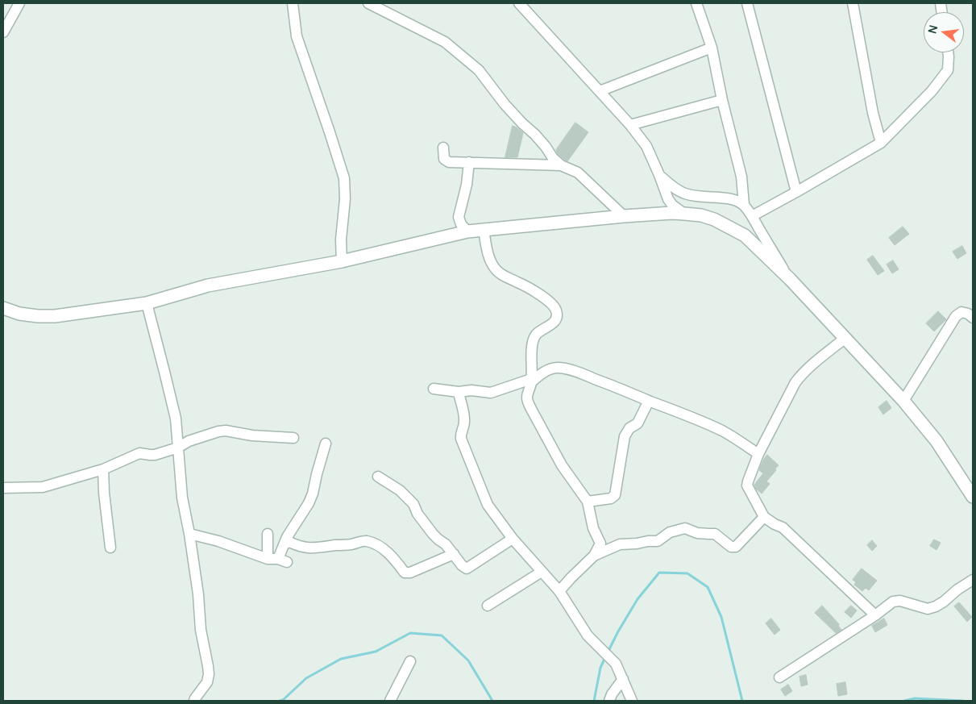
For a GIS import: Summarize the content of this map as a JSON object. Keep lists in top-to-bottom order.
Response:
{
  "north": "left"
}
